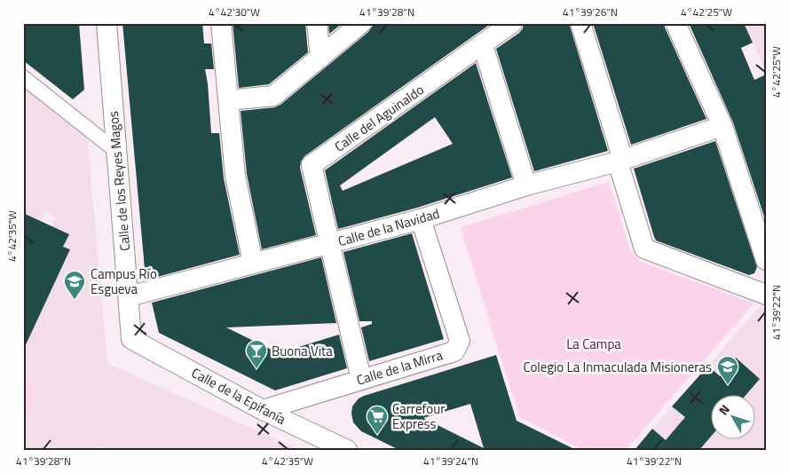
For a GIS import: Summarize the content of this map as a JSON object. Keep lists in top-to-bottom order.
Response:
{
  "streets": {
    "street": [
      "Calle del Aguinaldo",
      "Calle de los Reyes Magos",
      "Calle de la Navidad",
      "Calle de la Mirra",
      "Calle de la Epifanía"
    ]
  },
  "crossings": [
    ["Calle del Aguinaldo", "Calle de la Navidad"],
    ["Calle de los Reyes Magos", "Calle de la Navidad"],
    ["Calle de los Reyes Magos", "Calle de la Epifanía"],
    ["Calle de la Navidad", "Calle de la Mirra"],
    ["Calle de la Mirra", "Calle de la Epifanía"]
  ],
  "parks": ["La Campa"],
  "places": {
    "school or university": ["Campus Río Esgueva", "Colegio La Inmaculada Misioneras"],
    "bar": ["Buona Vita"],
    "supermarket": ["Carrefour Express"]
  },
  "north": "top left",
  "coordinates": [
    "4°42'30\"W",
    "41°39'28\"N",
    "41°39'26\"N",
    "4°42'25\"W",
    "4°42'35\"W",
    "41°39'22\"N",
    "41°39'24\"N"
  ]
}
